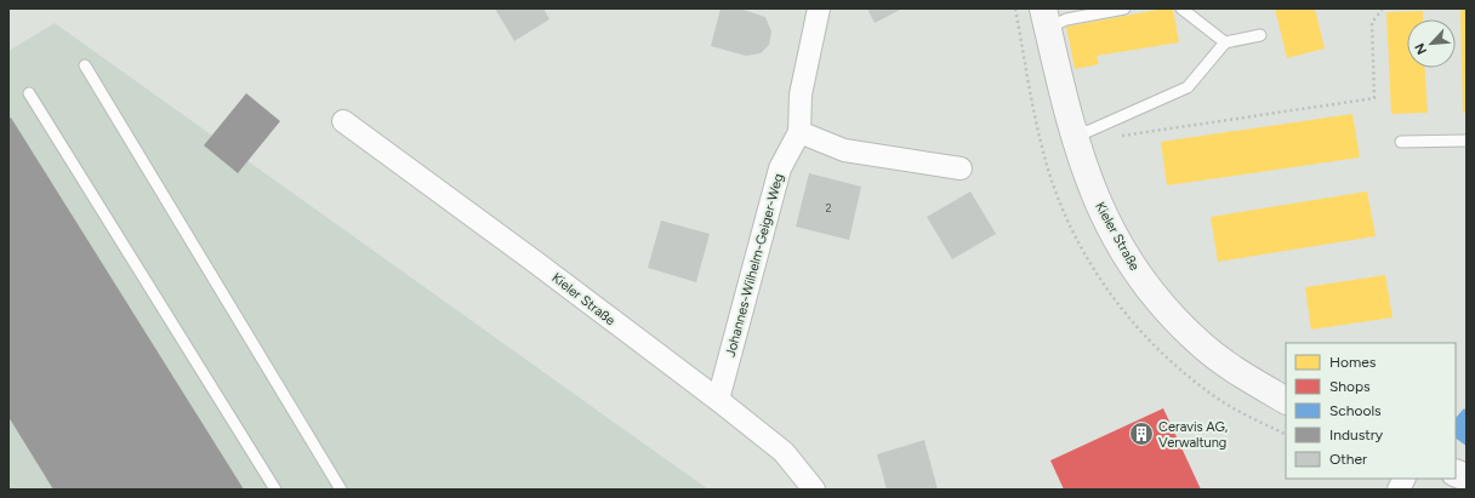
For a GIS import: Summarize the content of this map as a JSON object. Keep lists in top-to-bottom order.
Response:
{
  "streets": {
    "main road": ["Kieler Straße"],
    "street": ["Johannes-Wilhelm-Geiger-Weg"]
  },
  "crossings": [
    ["Kieler Straße", "Johannes-Wilhelm-Geiger-Weg"]
  ],
  "places": {
    "building": ["Ceravis AG, Verwaltung"]
  },
  "house_numbers": ["2"],
  "legend": [
    "Homes",
    "Shops",
    "Schools",
    "Industry",
    "Other"
  ],
  "north": "bottom left"
}
